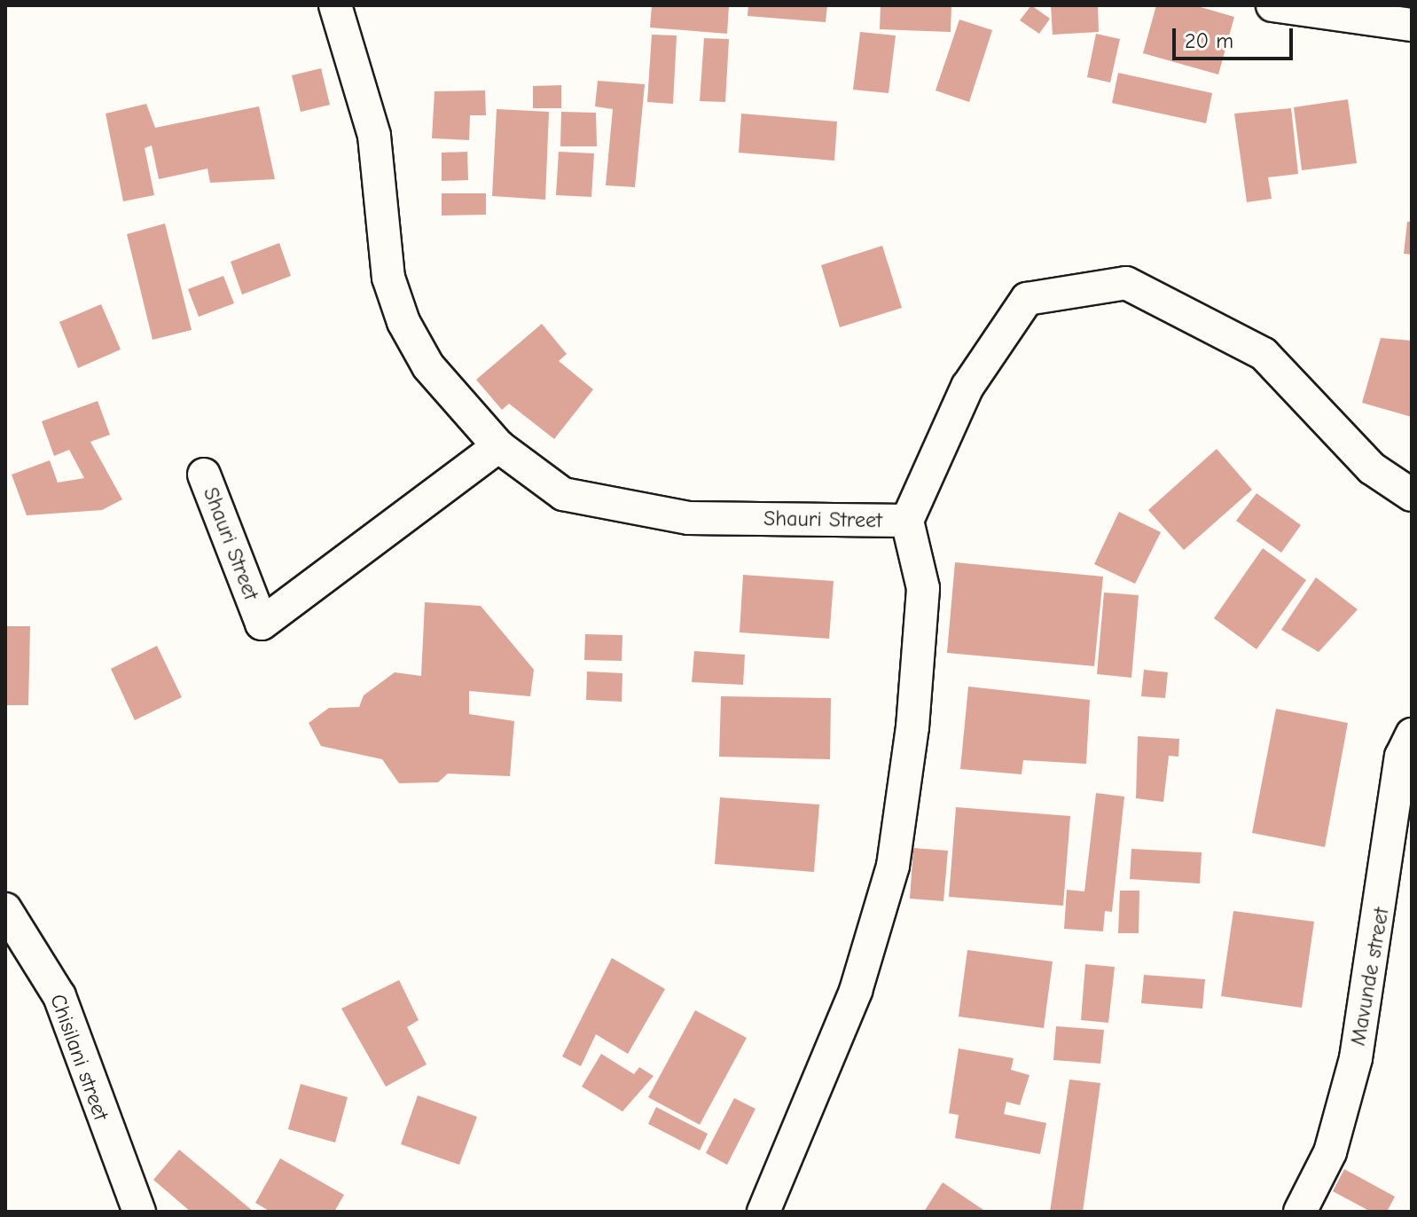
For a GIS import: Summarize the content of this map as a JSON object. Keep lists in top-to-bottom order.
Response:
{
  "streets": {
    "street": ["Shauri Street", "Mavunde street", "Chisilani street"]
  },
  "scale_bar": "20 m"
}
